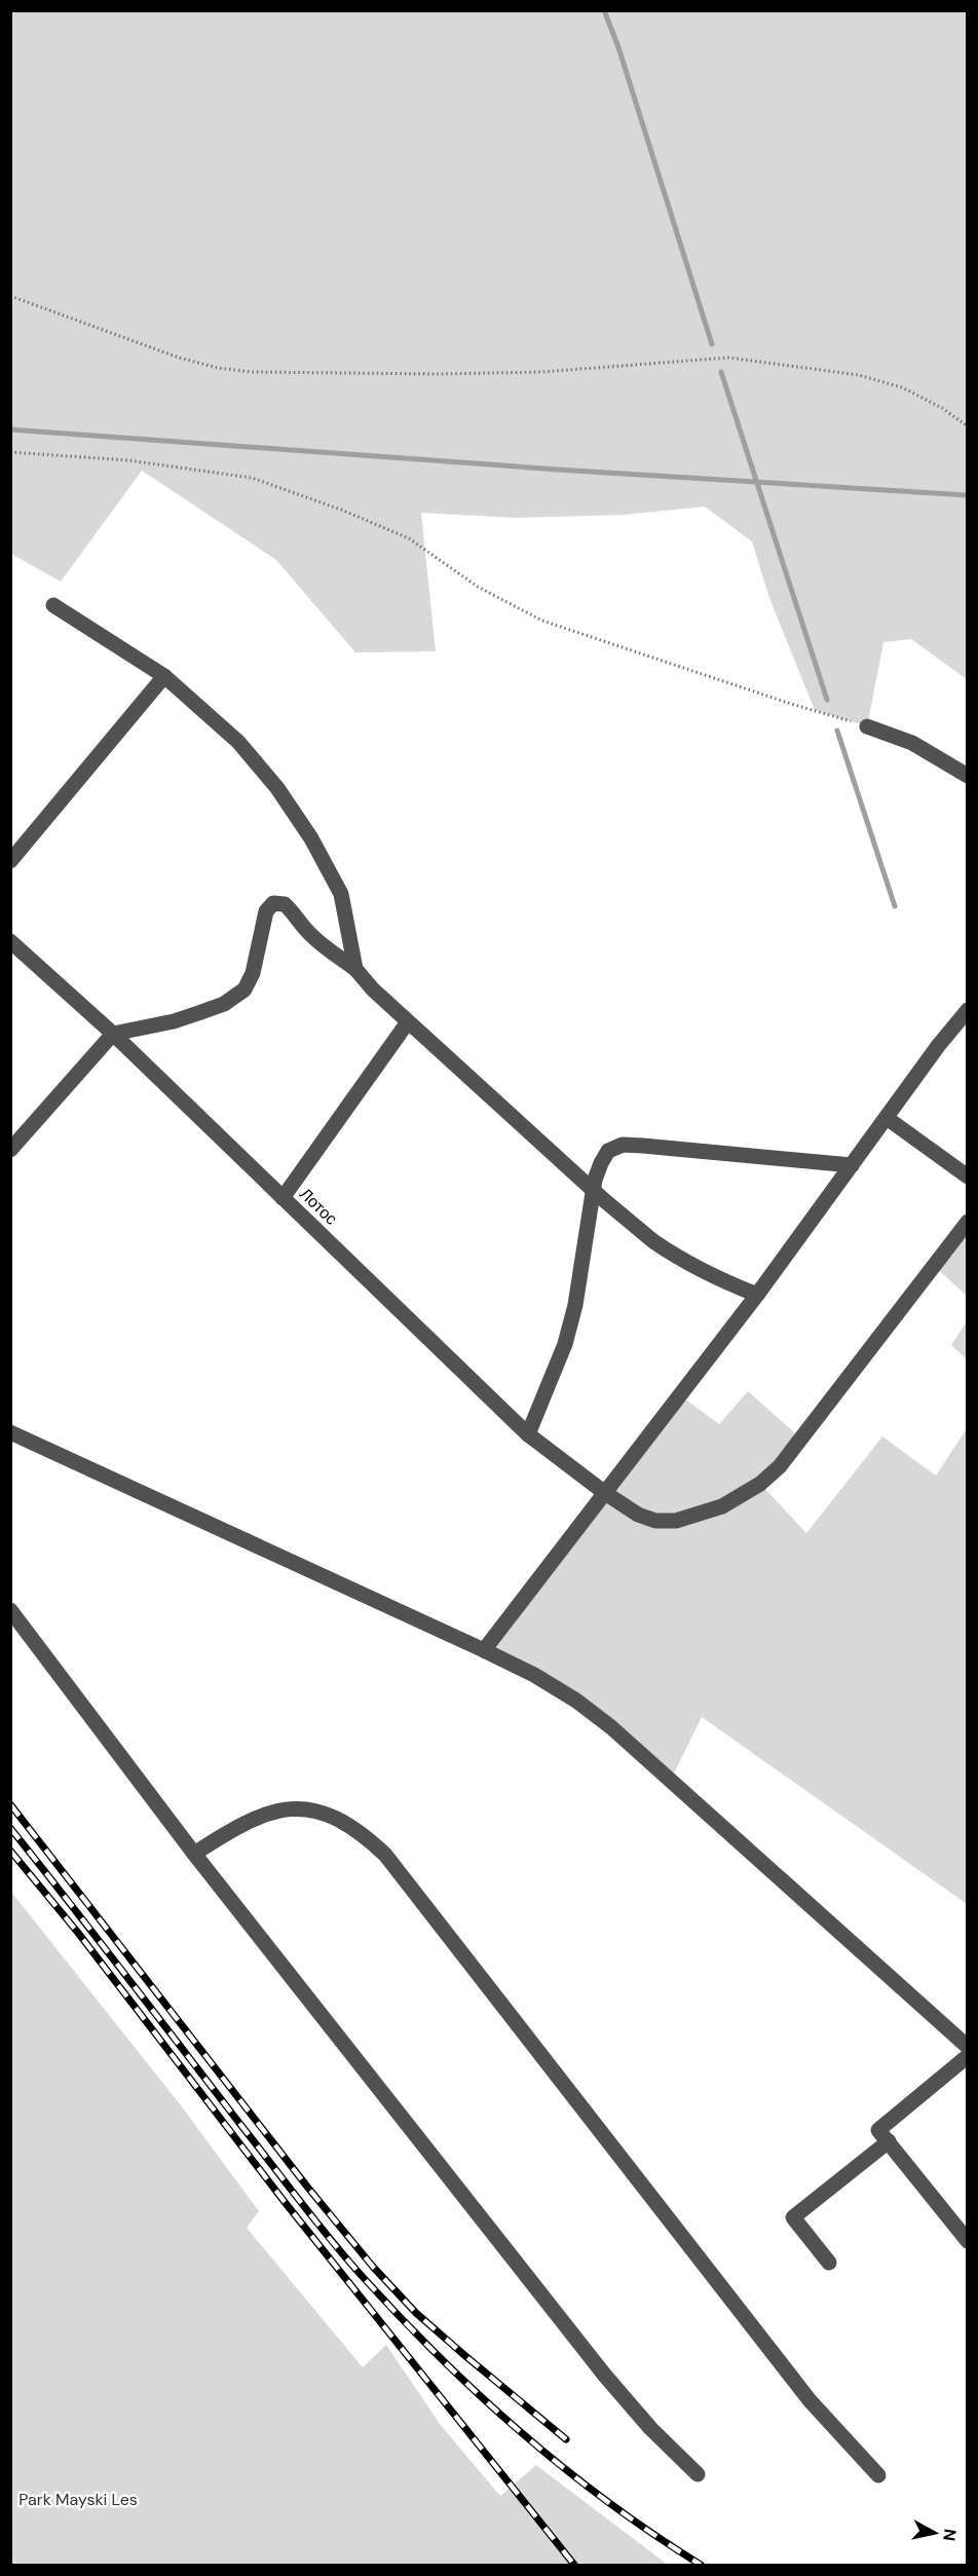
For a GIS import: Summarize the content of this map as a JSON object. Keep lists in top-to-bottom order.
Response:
{
  "streets": {
    "street": ["Лотос"]
  },
  "parks": ["Park Mayski Les"],
  "north": "right"
}
